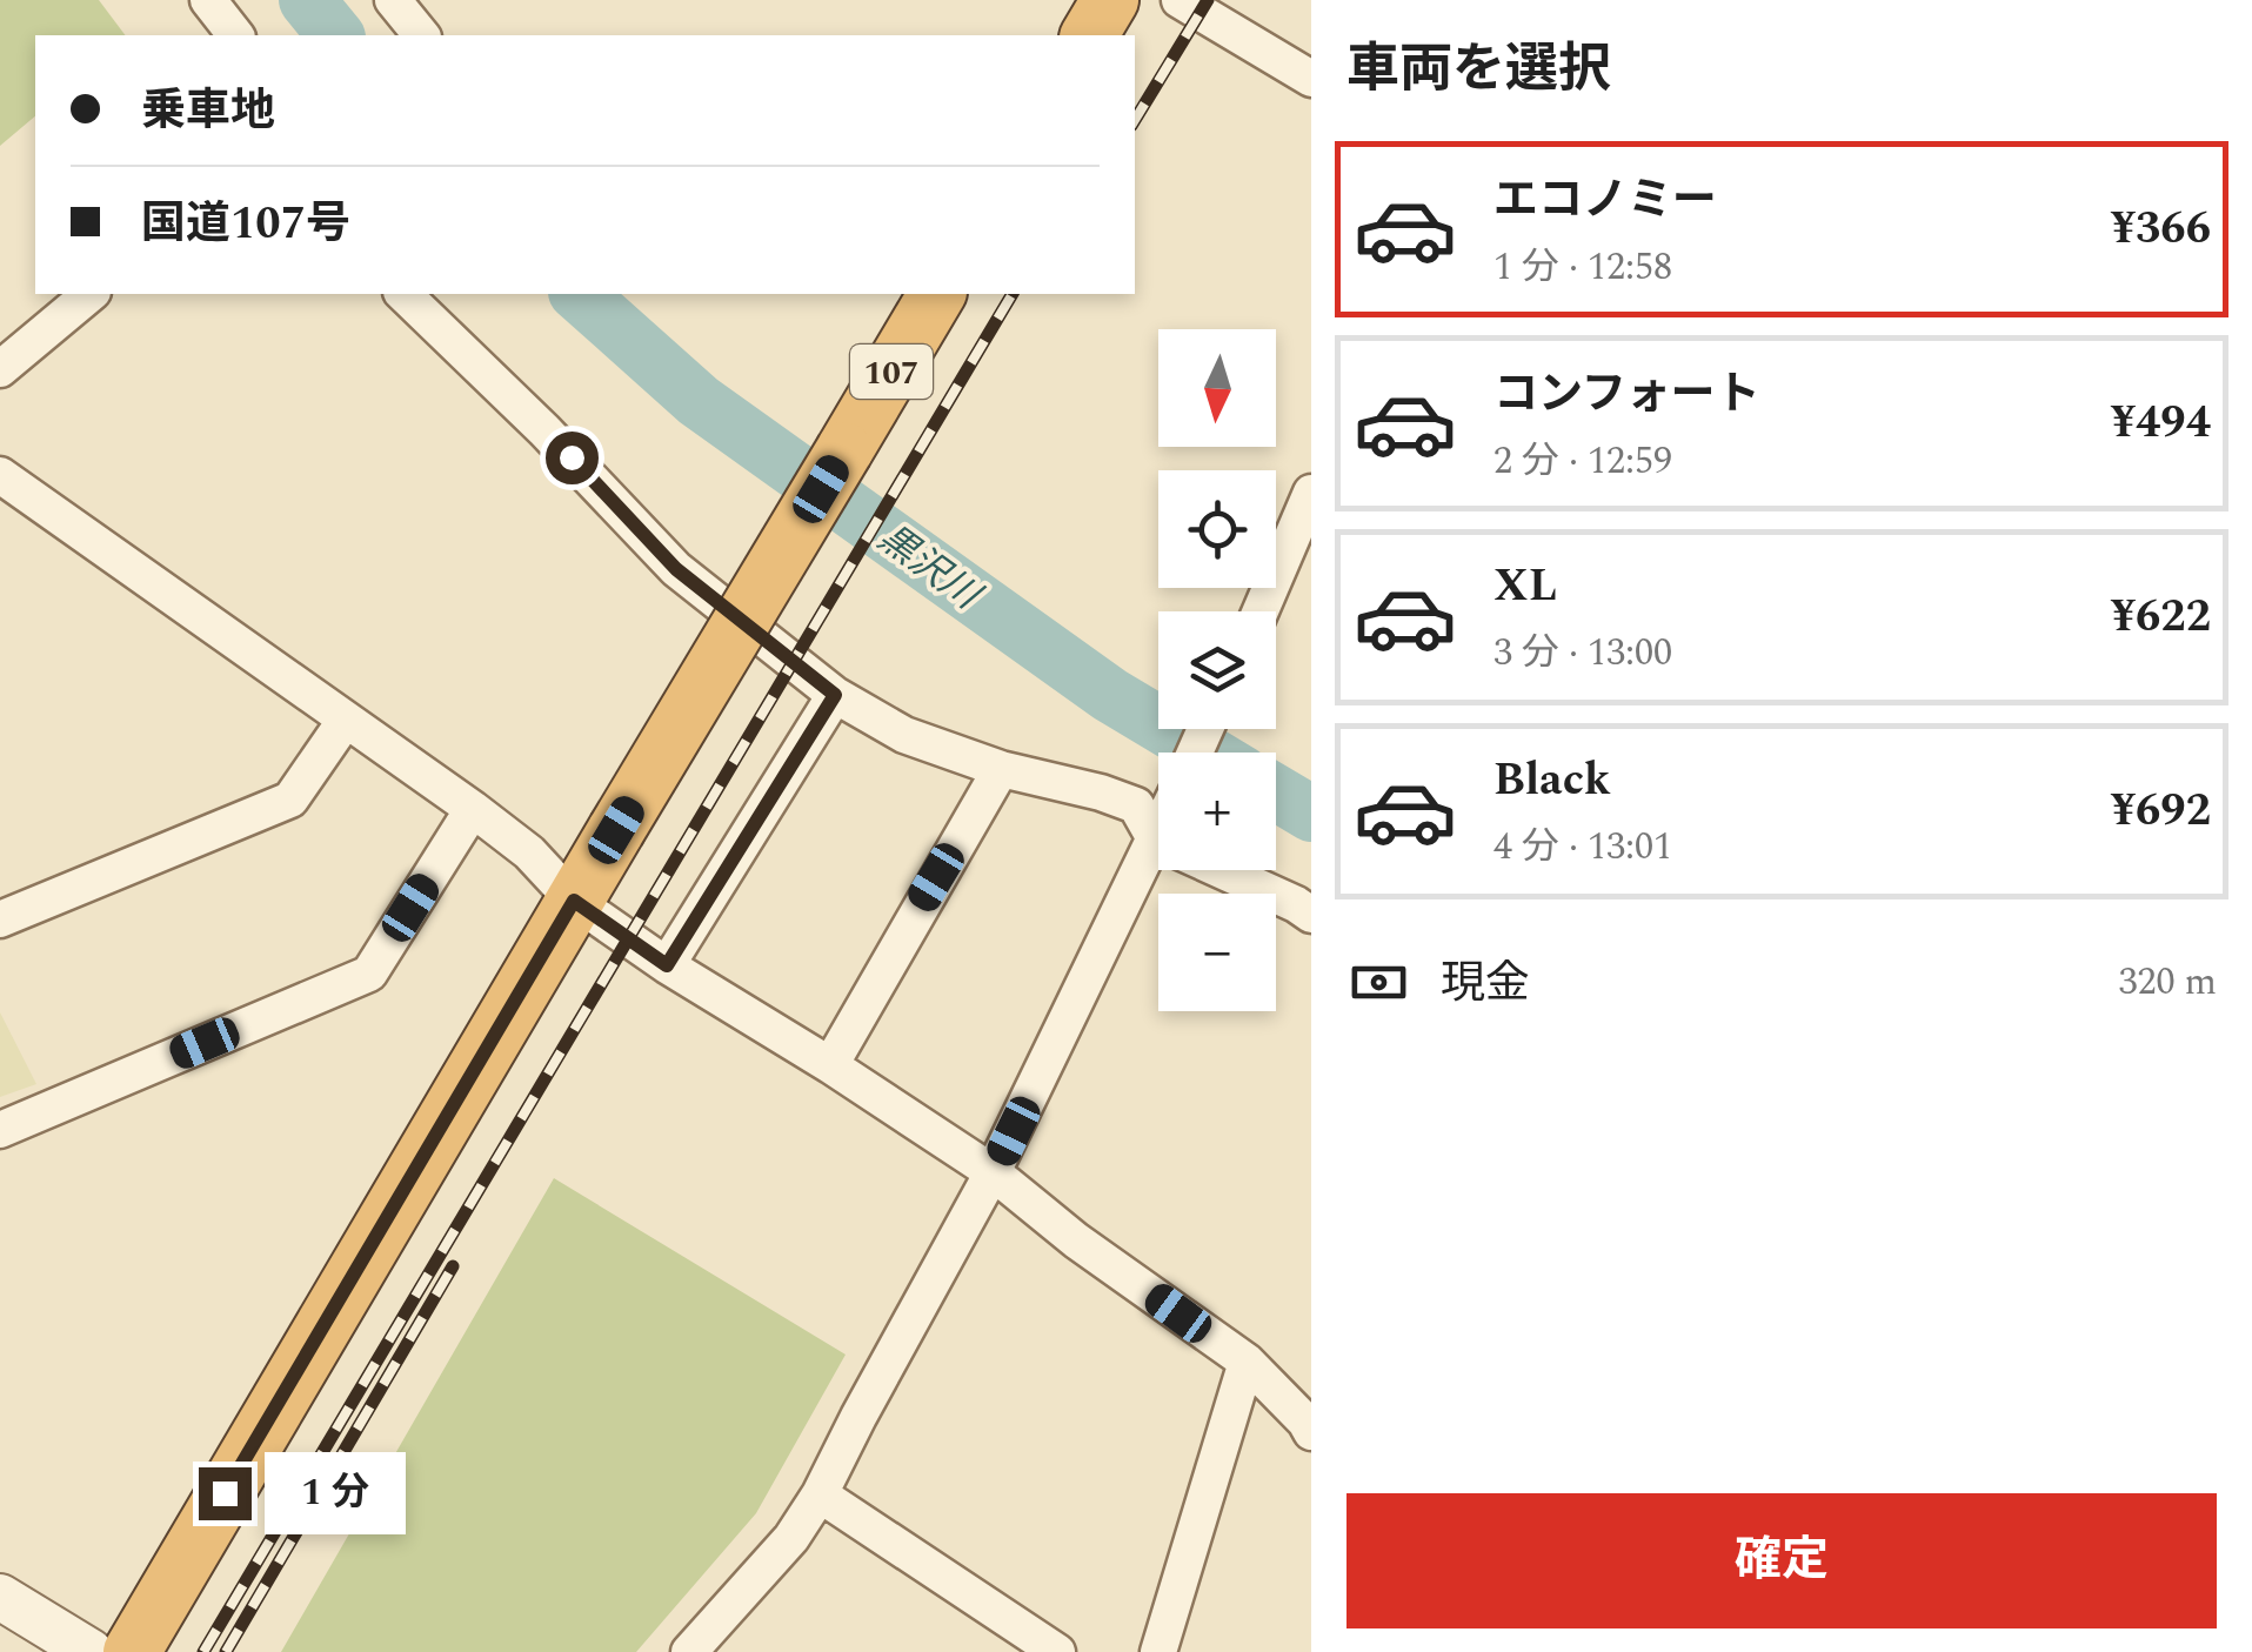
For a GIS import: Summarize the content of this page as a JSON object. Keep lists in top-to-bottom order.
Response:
{
  "streets": {
    "highway": ["107"]
  },
  "water": ["黒沢川"],
  "north": "bottom",
  "page": {
    "heading": "車両を選択",
    "banner": ["乗車地", "国道107号"],
    "list": [
      {
        "name": "エコノミー",
        "note": "1 分 · 12:58",
        "value": "¥366"
      },
      {
        "name": "コンフォート",
        "note": "2 分 · 12:59",
        "value": "¥494"
      },
      {
        "name": "XL",
        "note": "3 分 · 13:00",
        "value": "¥622"
      },
      {
        "name": "Black",
        "note": "4 分 · 13:01",
        "value": "¥692"
      }
    ],
    "map_buttons": ["+", "−"],
    "pay": ["現金", "320 m"],
    "bubble": "1 分",
    "buttons": "確定"
  }
}
